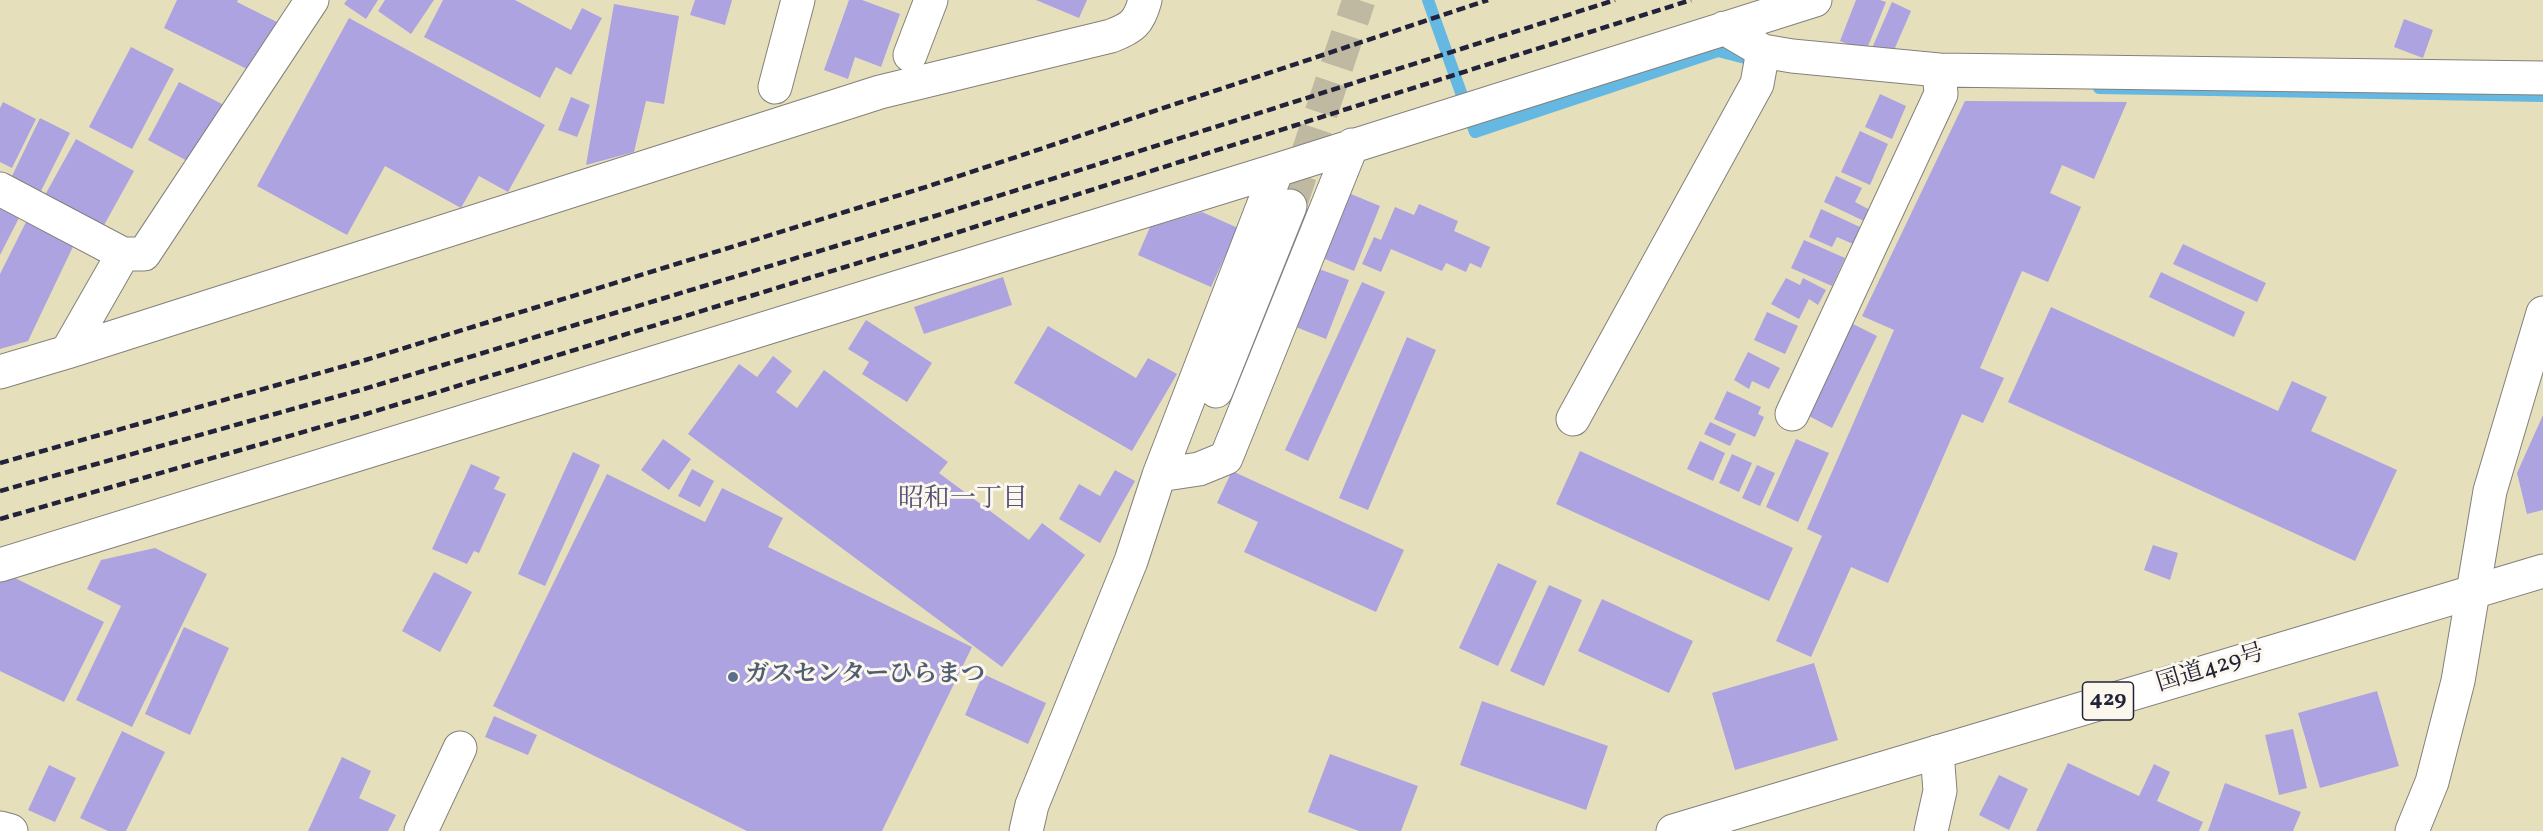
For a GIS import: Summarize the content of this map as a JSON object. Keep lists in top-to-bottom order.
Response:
{
  "streets": {
    "main road": ["国道429号", "429"]
  },
  "districts": ["昭和一丁目"],
  "places": ["ガスセンターひらまつ"]
}
